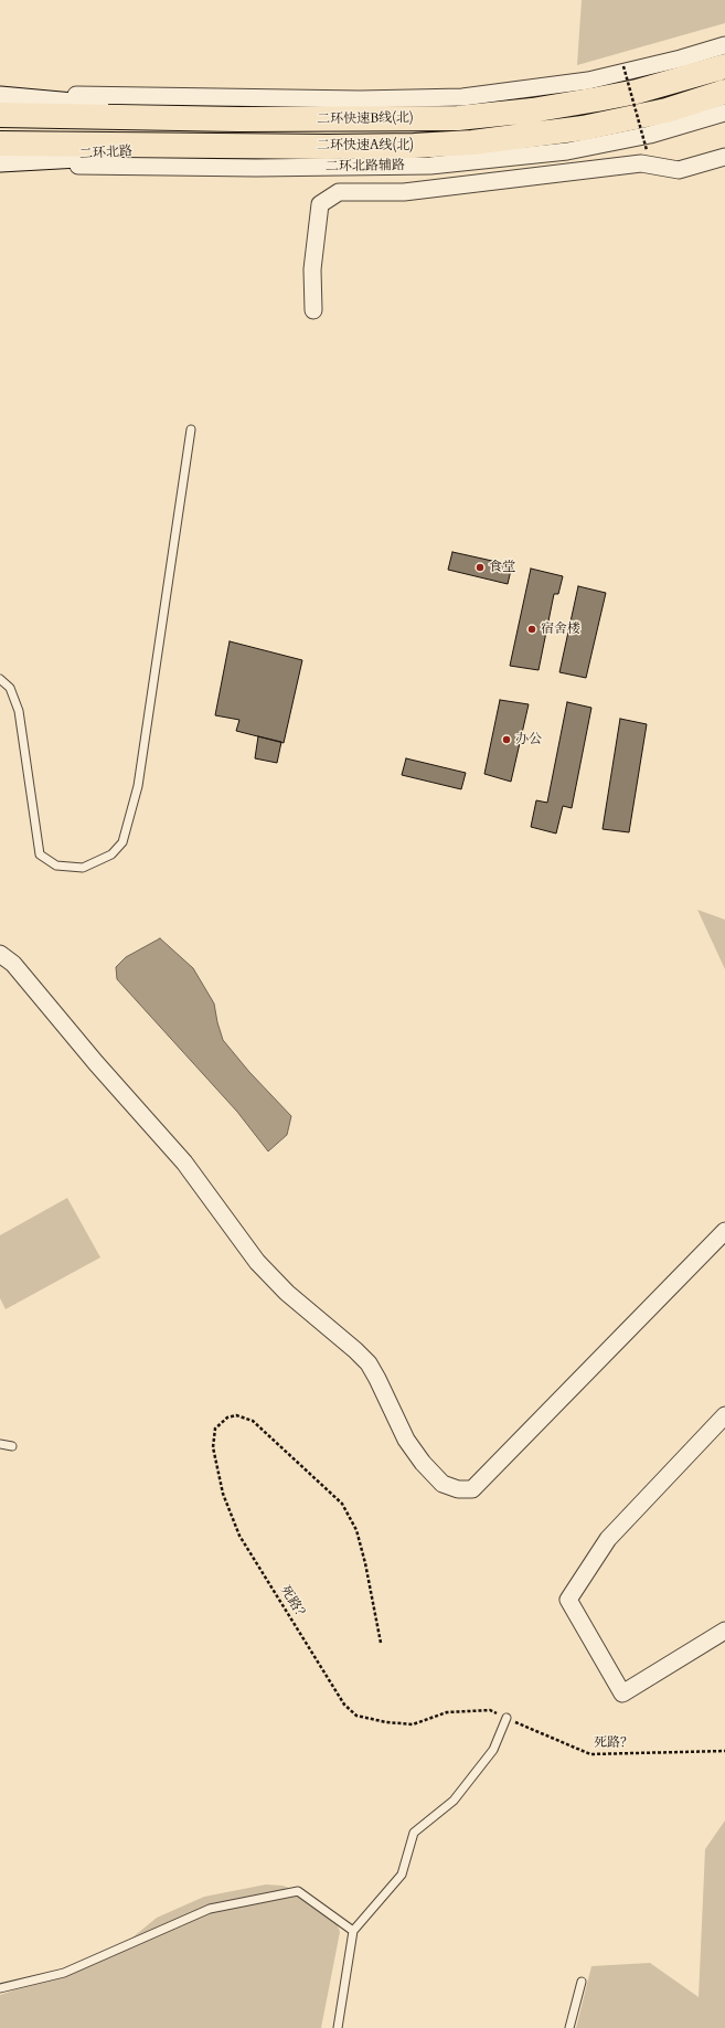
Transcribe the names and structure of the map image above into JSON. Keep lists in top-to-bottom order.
{
  "streets": {
    "highway": ["二环快速B线(北)", "二环快速A线(北)"],
    "main road": ["二环北路"],
    "street": ["二环北路辅路"],
    "path": ["死路？"]
  },
  "crossings": [
    ["二环快速A线(北)", "二环北路"]
  ],
  "places": ["食堂", "宿舍楼", "办公"]
}
